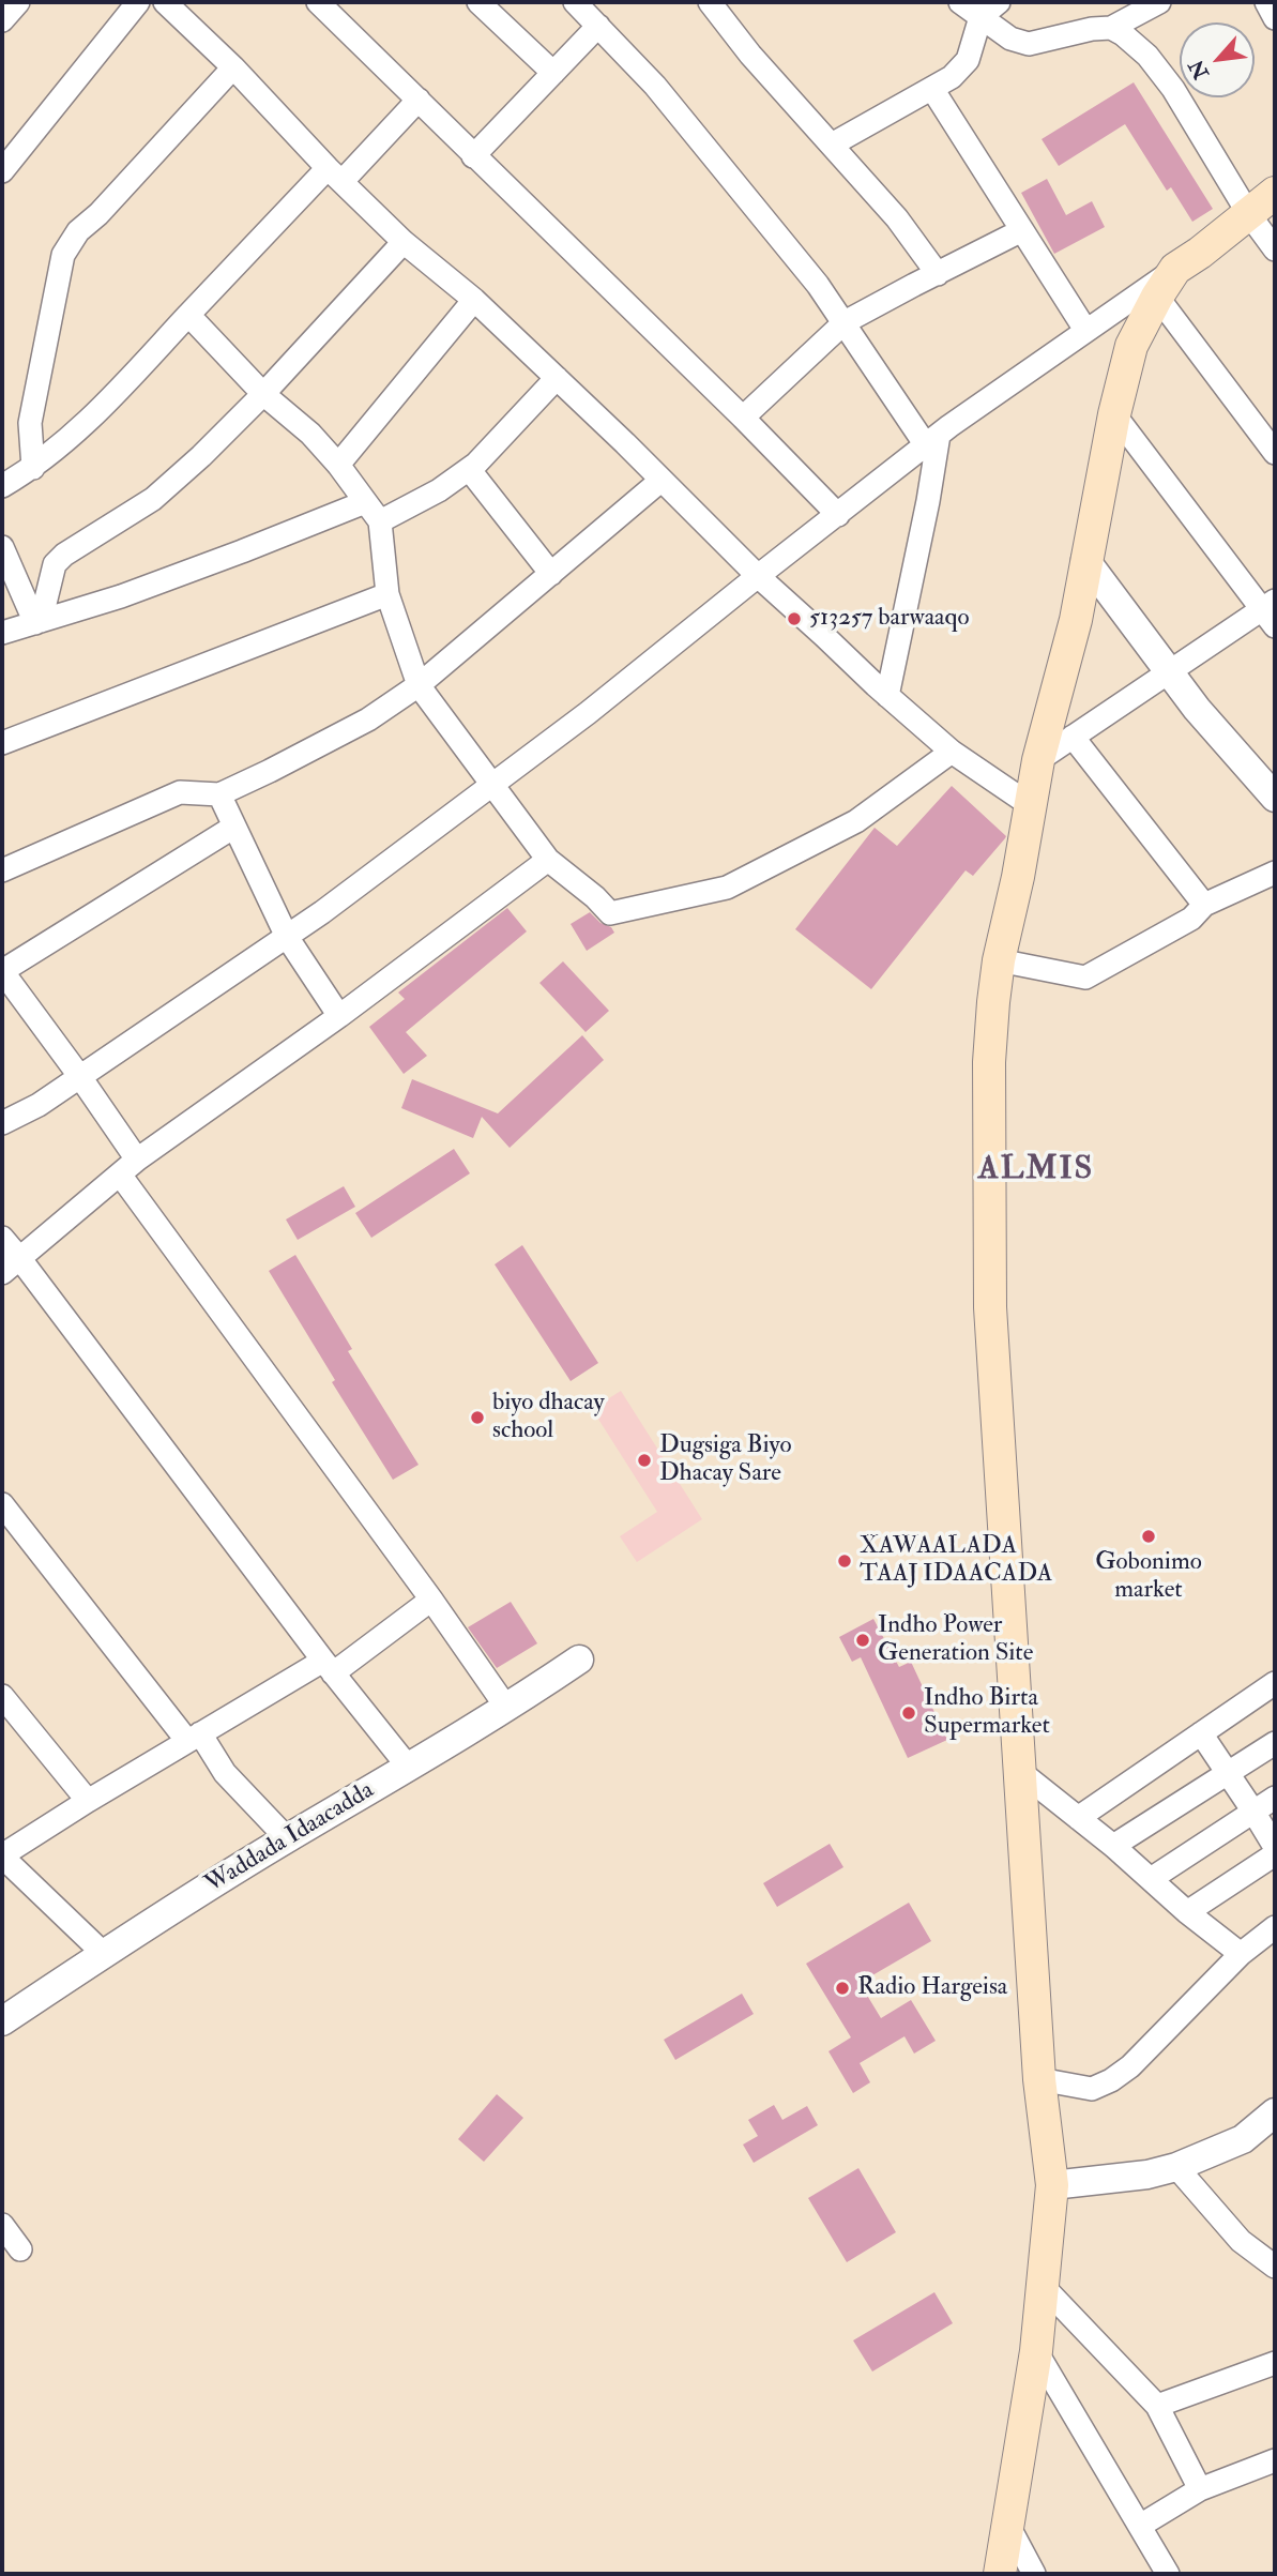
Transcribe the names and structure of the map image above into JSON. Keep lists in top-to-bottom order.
{
  "streets": {
    "street": ["Waddada Idaacadda"]
  },
  "districts": ["ALMIS"],
  "places": [
    "513257 barwaaqo",
    "biyo dhacay school",
    "Dugsiga Biyo Dhacay Sare",
    "Gobonimo market",
    "XAWAALADA TAAJ IDAACADA",
    "Indho Power Generation Site",
    "Indho Birta Supermarket",
    "Radio Hargeisa"
  ],
  "north": "bottom left"
}
